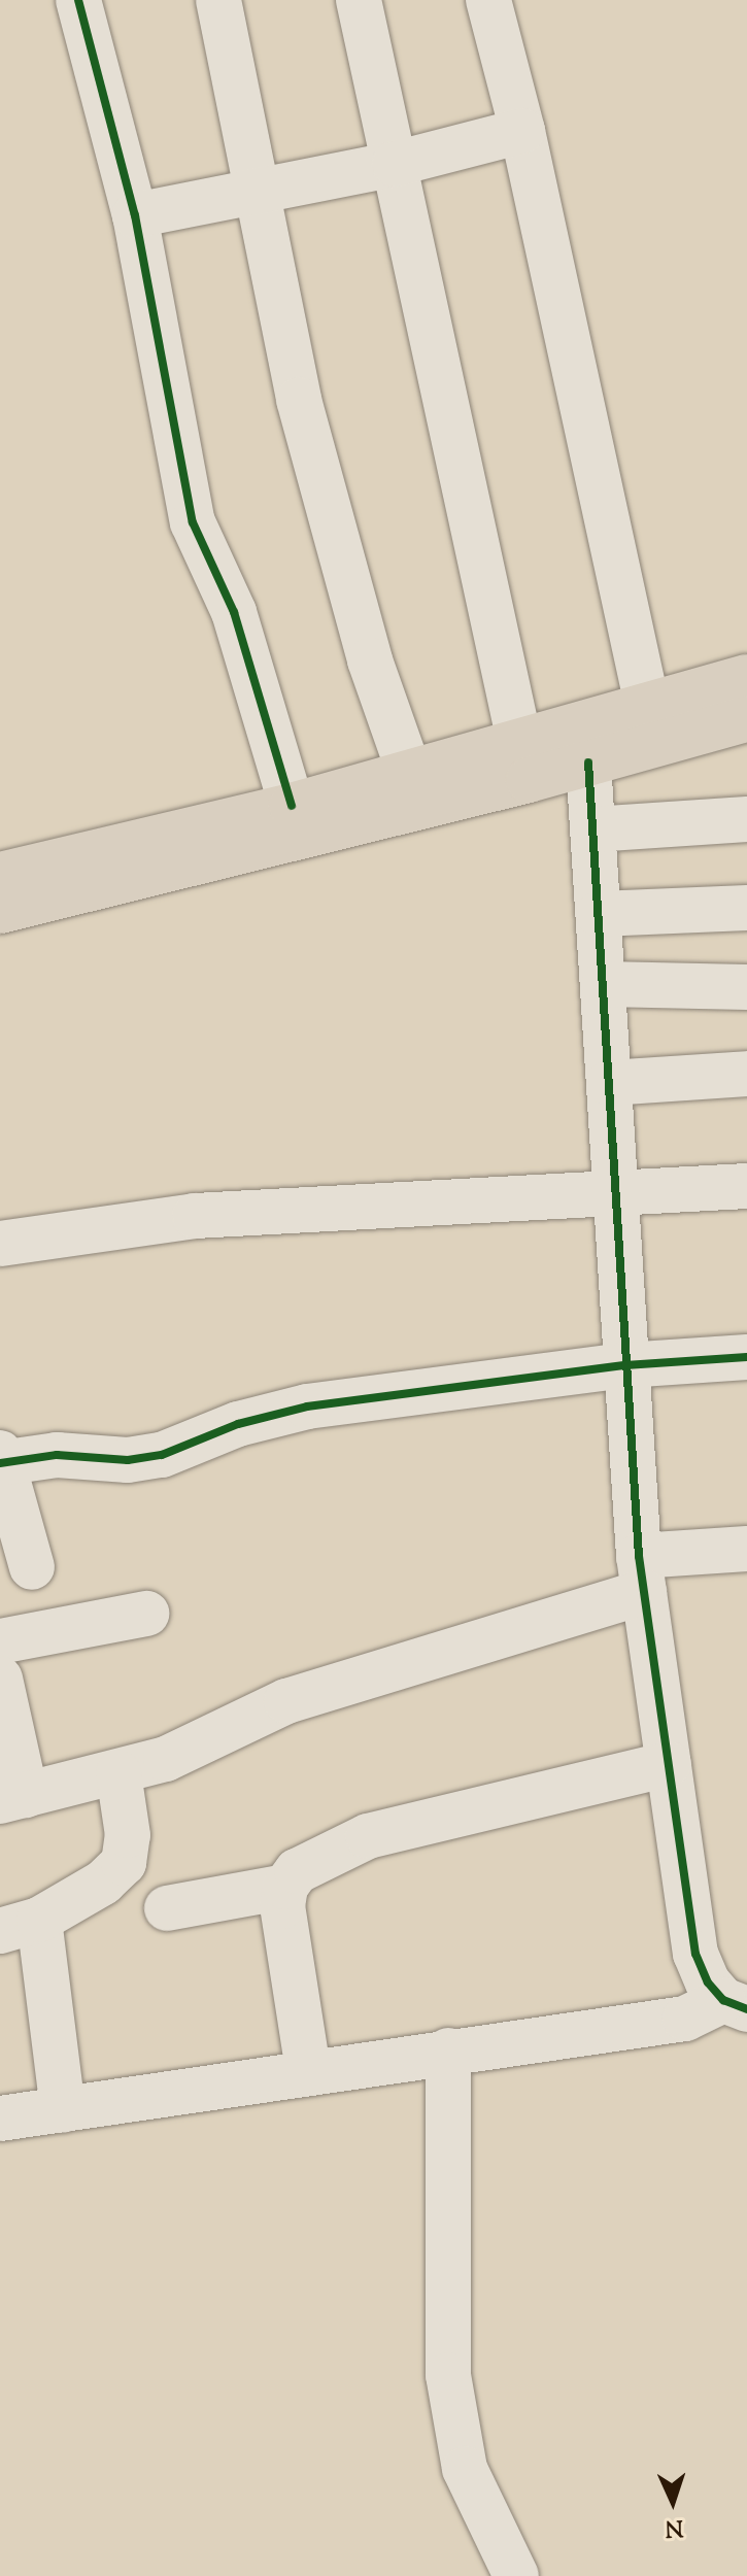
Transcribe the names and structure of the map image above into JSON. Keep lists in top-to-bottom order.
{
  "north": "bottom"
}
